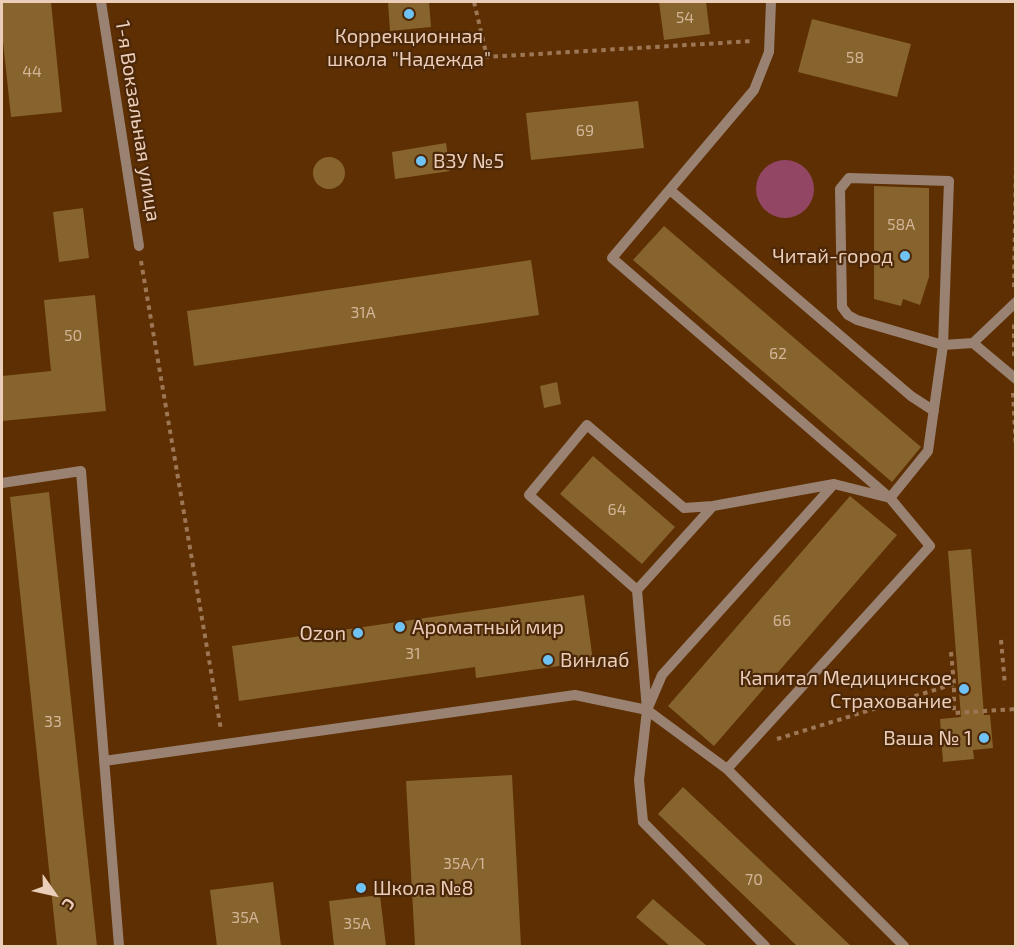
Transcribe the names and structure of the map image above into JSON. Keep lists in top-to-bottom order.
{
  "streets": {
    "street": ["1-я Вокзальная улица"]
  },
  "places": [
    "Коррекционная школа \"Надежда\"",
    "ВЗУ №5",
    "Читай-город",
    "Ароматный мир",
    "Ozon",
    "Винлаб",
    "Капитал Медицинское Страхование",
    "Ваша № 1",
    "Школа №8"
  ],
  "house_numbers": [
    "54",
    "58",
    "44",
    "69",
    "58А",
    "31А",
    "50",
    "62",
    "64",
    "66",
    "31",
    "33",
    "35А/1",
    "70",
    "35А",
    "35А"
  ],
  "north": "bottom right"
}
